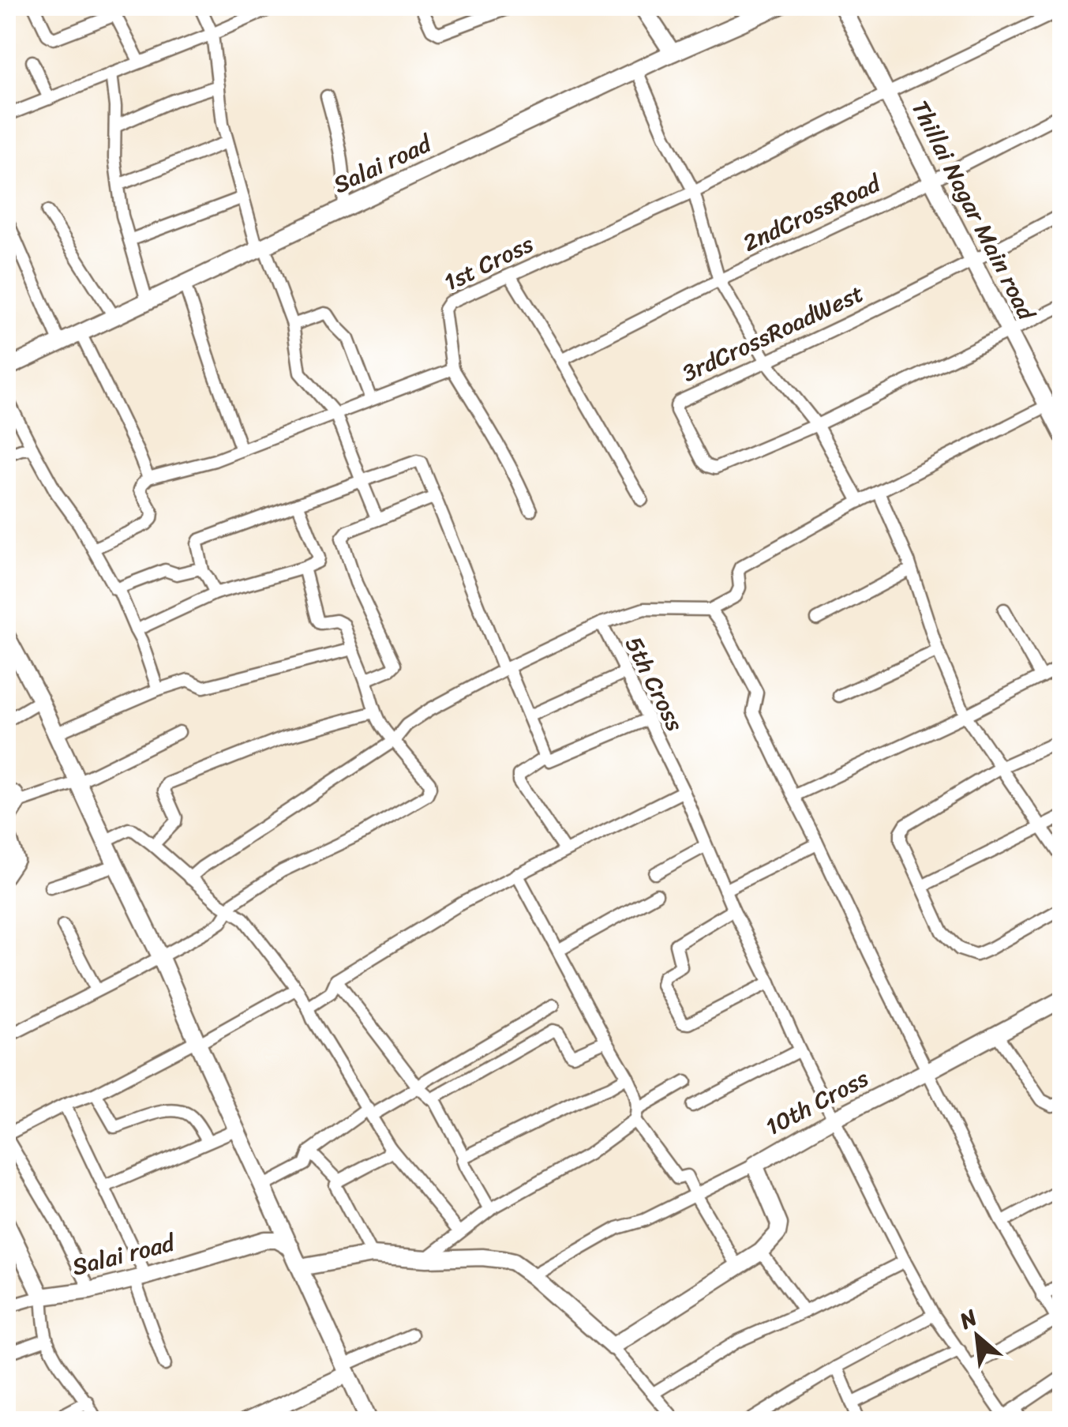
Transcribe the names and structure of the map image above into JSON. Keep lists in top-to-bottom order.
{
  "streets": {
    "street": [
      "Salai road",
      "Thillai Nagar Main road",
      "2ndCrossRoad",
      "1st Cross",
      "3rdCrossRoadWest",
      "5th Cross",
      "10th Cross"
    ]
  },
  "crossings": [
    ["Thillai Nagar Main road", "2ndCrossRoad"],
    ["Thillai Nagar Main road", "1st Cross"],
    ["Thillai Nagar Main road", "3rdCrossRoadWest"],
    ["5th Cross", "10th Cross"]
  ],
  "north": "top left"
}
